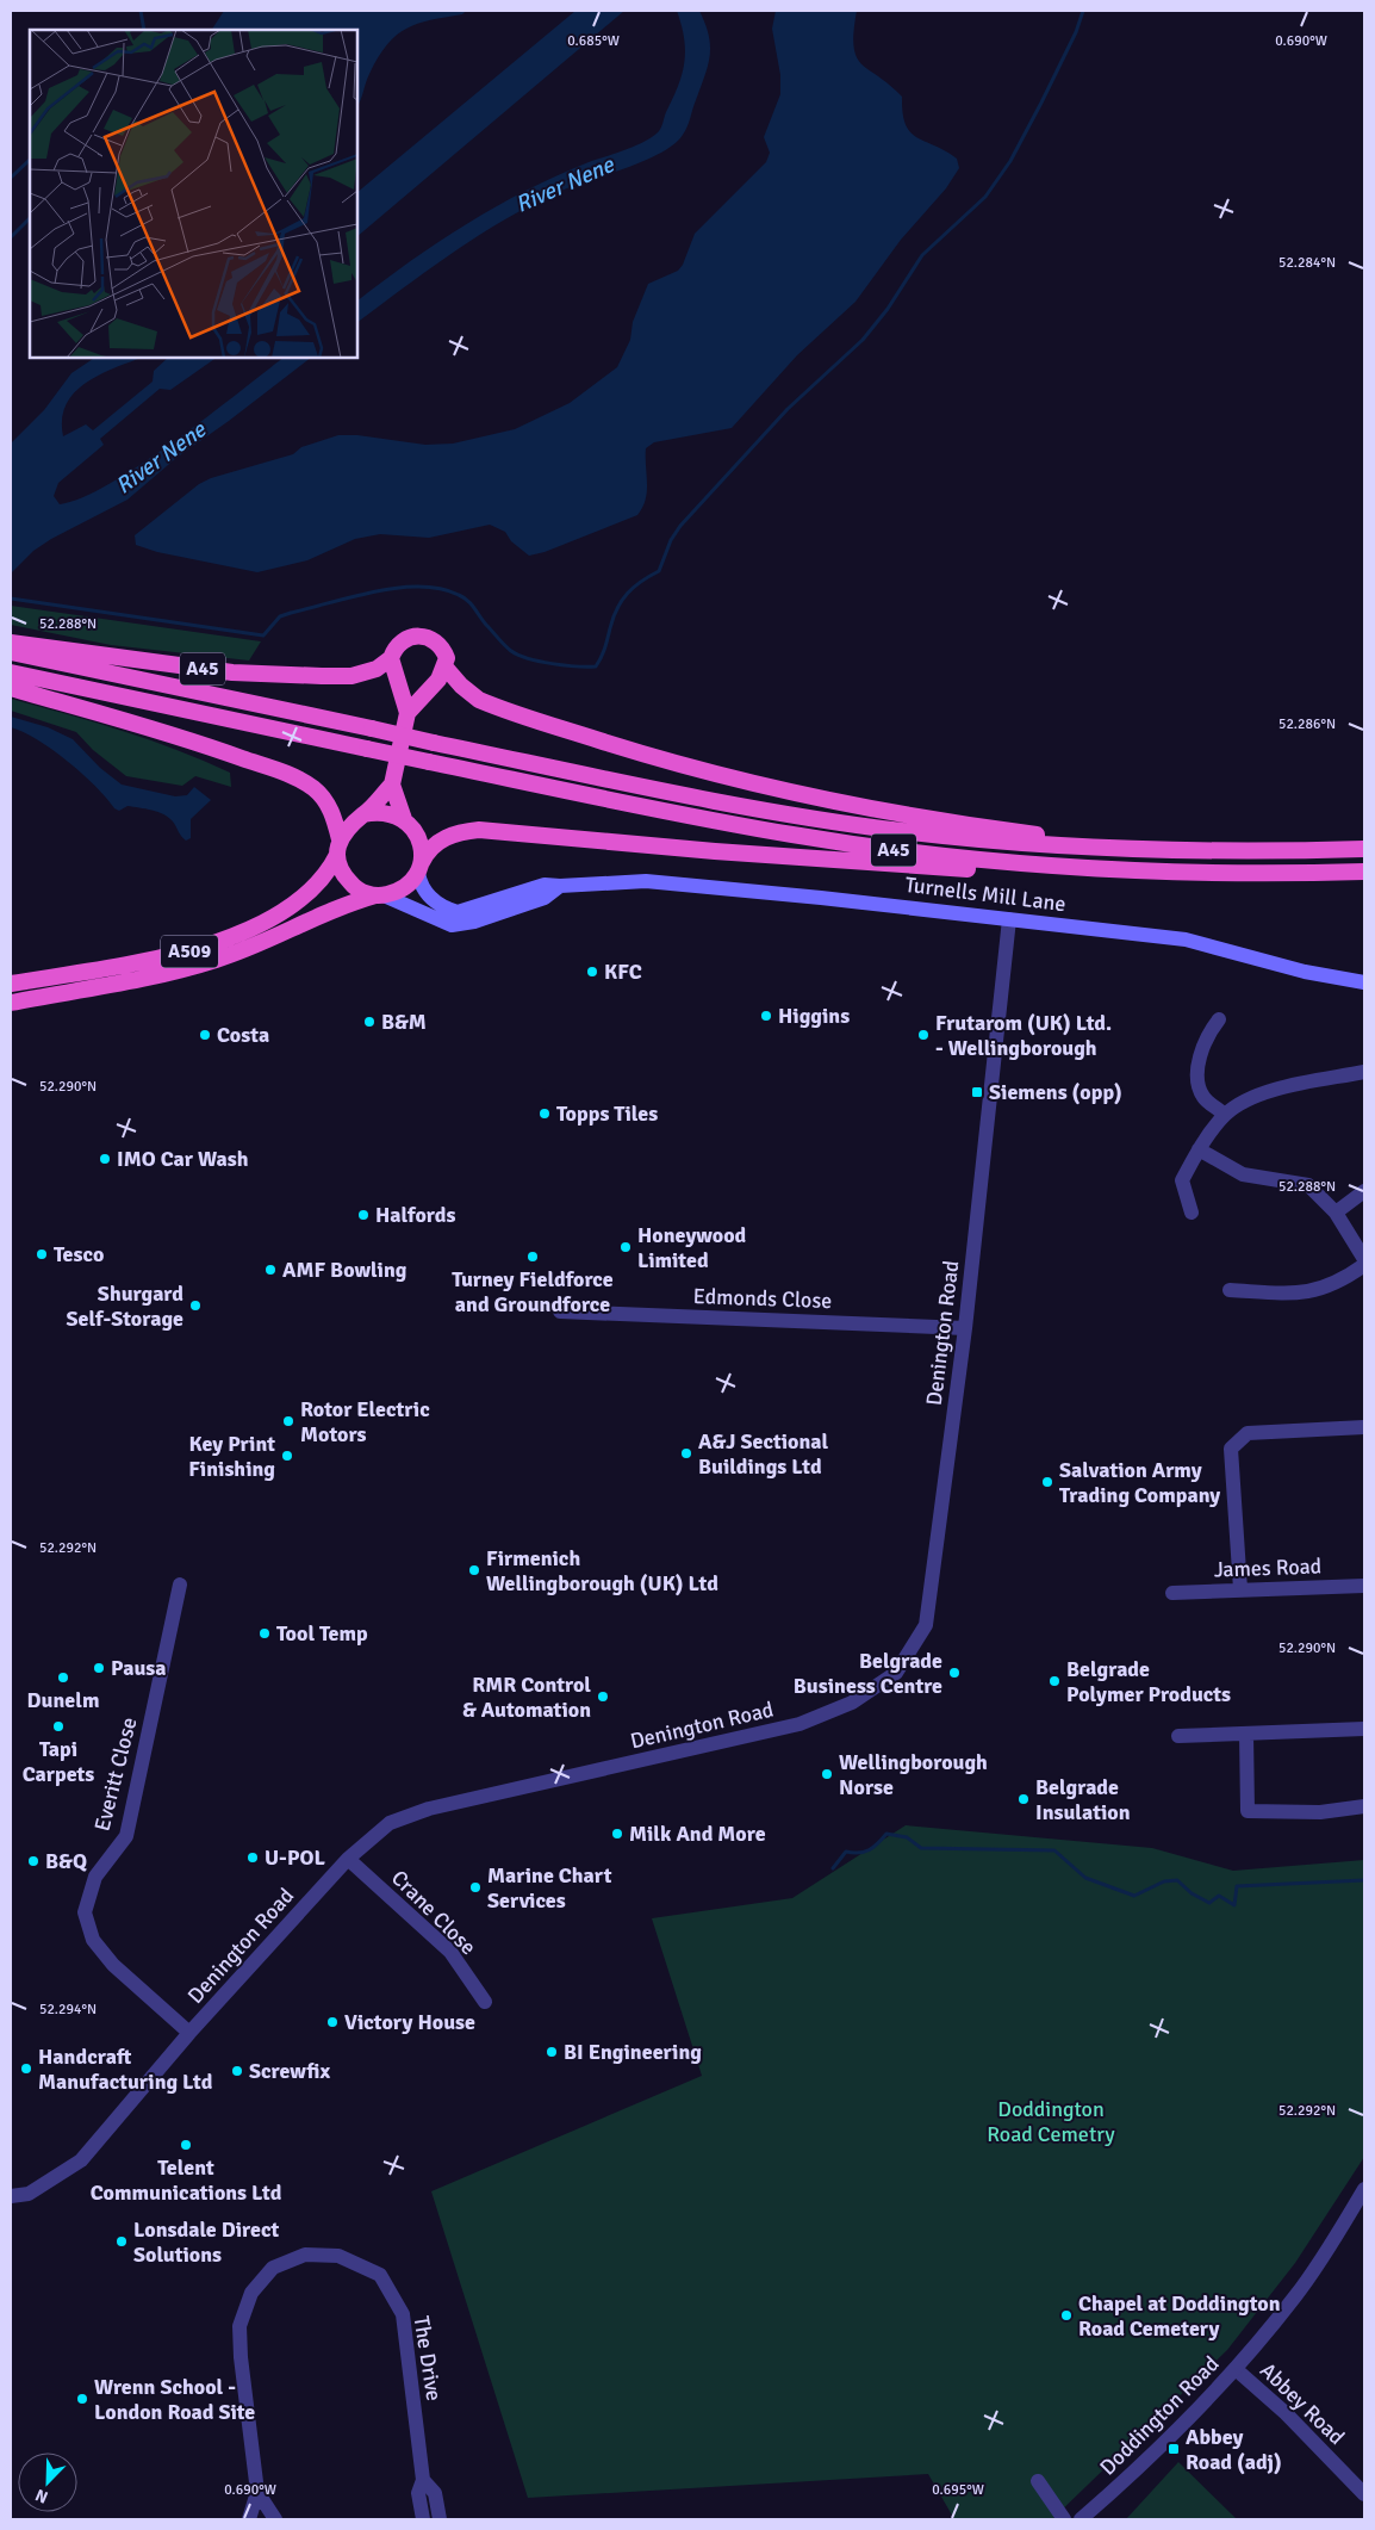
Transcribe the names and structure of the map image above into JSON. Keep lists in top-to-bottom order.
{
  "streets": {
    "highway": ["A45", "A509"],
    "main road": ["Turnells Mill Lane"],
    "street": [
      "Edmonds Close",
      "Denington Road",
      "James Road",
      "Everitt Close",
      "Crane Close",
      "The Drive",
      "Abbey Road",
      "Doddington Road"
    ]
  },
  "crossings": [
    ["A45", "Turnells Mill Lane"],
    ["A45", "A509"],
    ["Turnells Mill Lane", "A509"],
    ["Turnells Mill Lane", "Denington Road"],
    ["Edmonds Close", "Denington Road"],
    ["Denington Road", "Everitt Close"],
    ["Denington Road", "Crane Close"],
    ["Abbey Road", "Doddington Road"]
  ],
  "water": ["River Nene"],
  "parks": ["Doddington Road Cemetry"],
  "places": {
    "other": [
      "KFC",
      "Higgins",
      "B&M",
      "Costa",
      "Frutarom (UK) Ltd. - Wellingborough",
      "Topps Tiles",
      "IMO Car Wash",
      "Halfords",
      "Honeywood Limited",
      "Tesco",
      "Turney Fieldforce and Groundforce",
      "AMF Bowling",
      "Shurgard Self-Storage",
      "Rotor Electric Motors",
      "A&J Sectional Buildings Ltd",
      "Key Print Finishing",
      "Salvation Army Trading Company",
      "Firmenich Wellingborough (UK) Ltd",
      "Tool Temp",
      "Pausa",
      "Belgrade Business Centre",
      "Dunelm",
      "Belgrade Polymer Products",
      "RMR Control & Automation",
      "Tapi Carpets",
      "Wellingborough Norse",
      "Belgrade Insulation",
      "Milk And More",
      "U-POL",
      "B&Q",
      "Marine Chart Services",
      "Victory House",
      "BI Engineering",
      "Handcraft Manufacturing Ltd",
      "Screwfix",
      "Telent Communications Ltd",
      "Lonsdale Direct Solutions",
      "Chapel at Doddington Road Cemetery",
      "Wrenn School - London Road Site"
    ],
    "transit": ["Siemens (opp)", "Abbey Road (adj)"]
  },
  "north": "bottom left",
  "coordinates": [
    "0.685°W",
    "0.690°W",
    "52.284°N",
    "52.288°N",
    "52.286°N",
    "52.290°N",
    "52.292°N",
    "52.294°N",
    "0.695°W"
  ]
}
